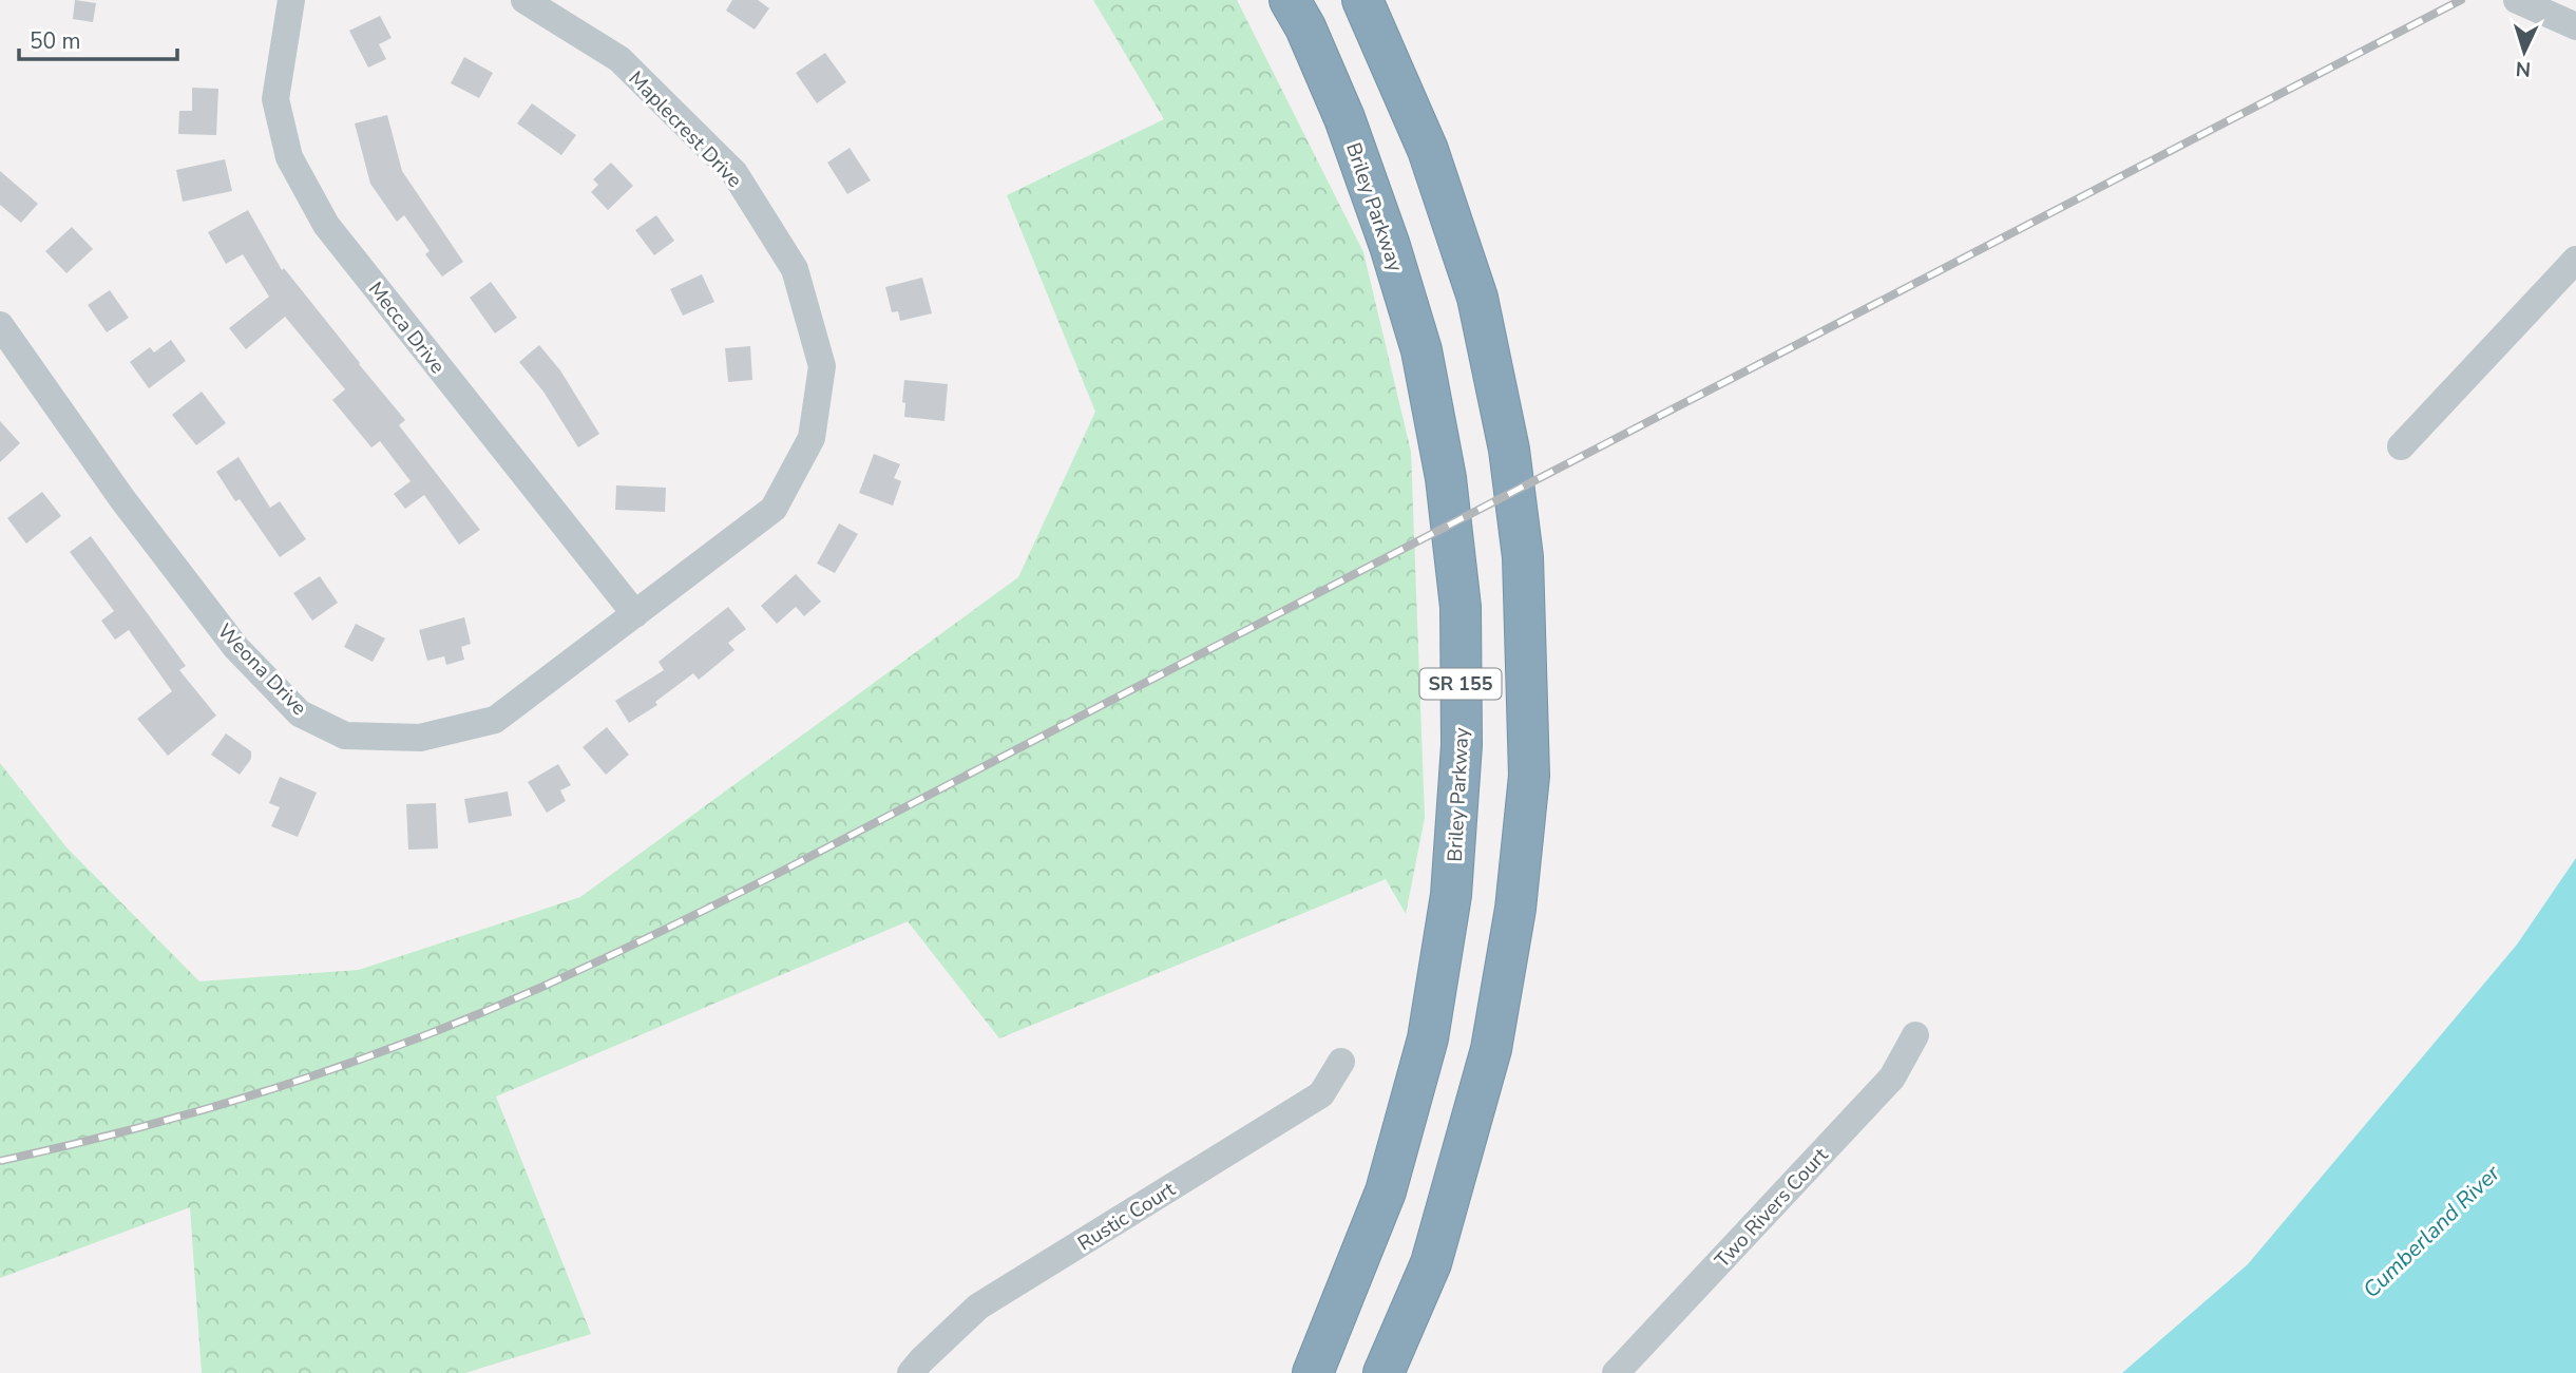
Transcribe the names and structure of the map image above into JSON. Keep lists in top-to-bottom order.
{
  "streets": {
    "highway": ["Briley Parkway", "SR 155"],
    "street": [
      "Maplecrest Drive",
      "Mecca Drive",
      "Weona Drive",
      "Two Rivers Court",
      "Rustic Court"
    ]
  },
  "crossings": [
    ["Maplecrest Drive", "Mecca Drive"],
    ["Maplecrest Drive", "Weona Drive"],
    ["Mecca Drive", "Weona Drive"]
  ],
  "water": ["Cumberland River"],
  "scale_bar": "50 m",
  "north": "bottom"
}
